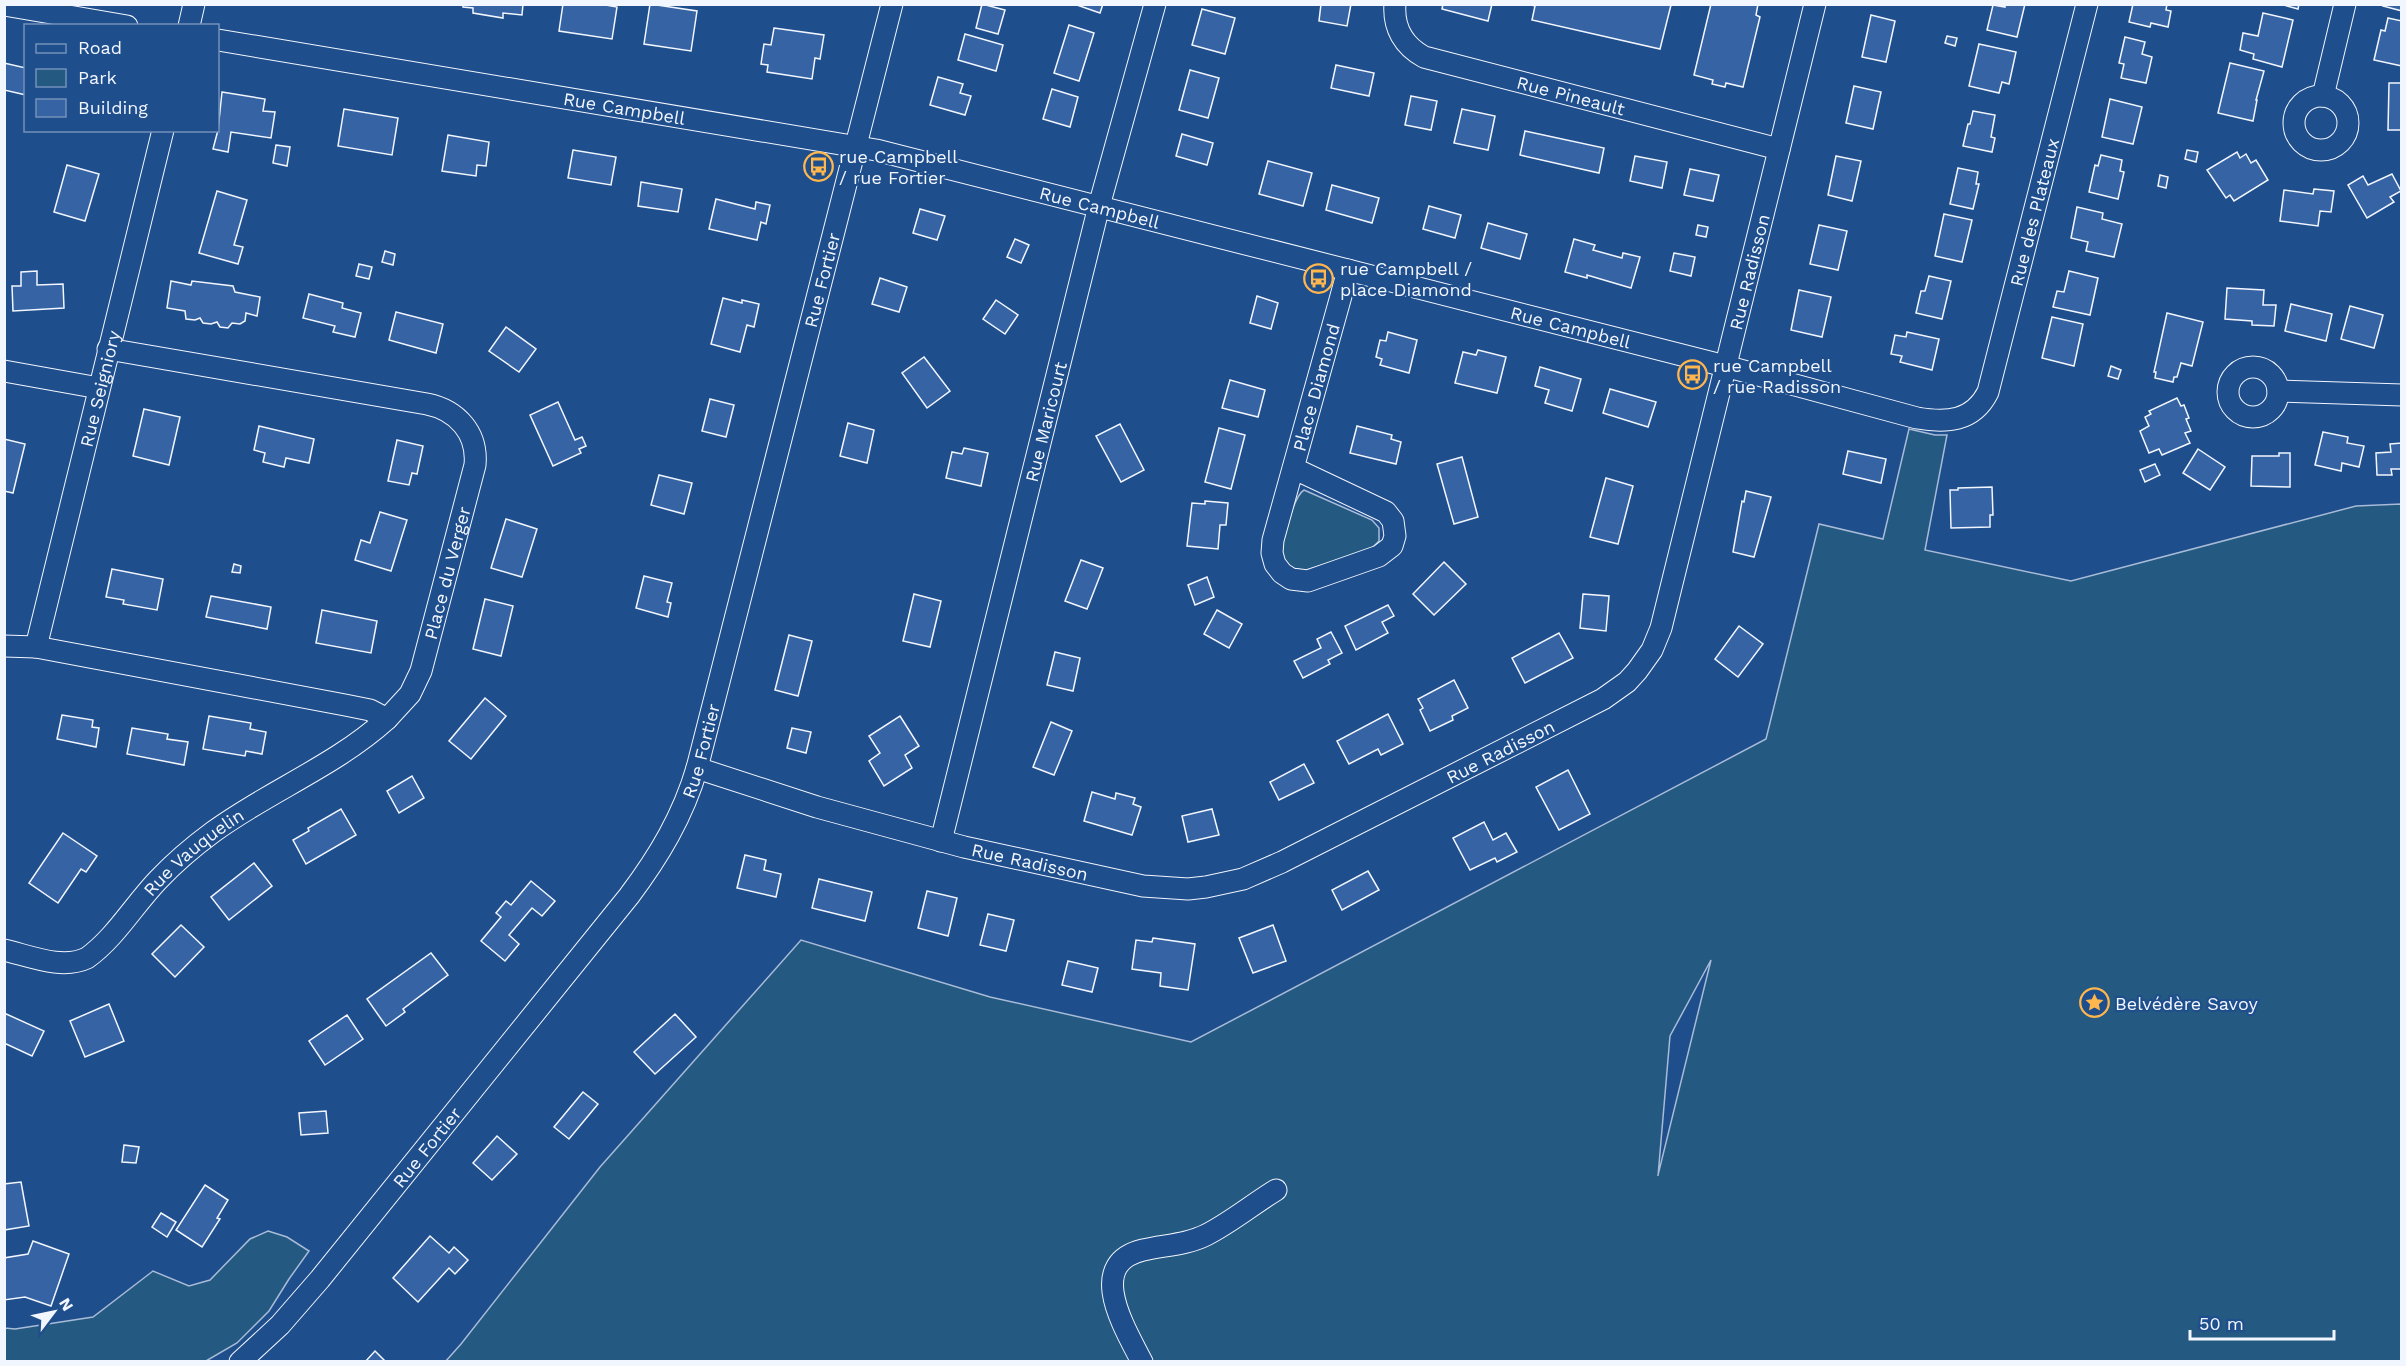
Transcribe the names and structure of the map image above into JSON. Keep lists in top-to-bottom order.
{
  "streets": {
    "street": [
      "Rue Pineault",
      "Rue Campbell",
      "Rue des Plateaux",
      "Rue Radisson",
      "Rue Fortier",
      "Place Diamond",
      "Rue Seigniory",
      "Rue Maricourt",
      "Place du Verger",
      "Rue Vauquelin"
    ]
  },
  "crossings": [
    ["Rue Pineault", "Rue Radisson"],
    ["Rue Campbell", "Rue des Plateaux"],
    ["Rue Campbell", "Rue Radisson"],
    ["Rue Campbell", "Rue Fortier"],
    ["Rue Campbell", "Place Diamond"],
    ["Rue Campbell", "Rue Maricourt"],
    ["Rue Radisson", "Rue Fortier"],
    ["Rue Radisson", "Rue Maricourt"],
    ["Rue Seigniory", "Place du Verger"],
    ["Place du Verger", "Rue Vauquelin"]
  ],
  "places": {
    "bus stop": ["rue Campbell / rue Fortier", "rue Campbell / place Diamond", "rue Campbell / rue Radisson"],
    "place": ["Belvédère Savoy"]
  },
  "legend": ["Road", "Park", "Building"],
  "scale_bar": "50 m",
  "north": "top right"
}
